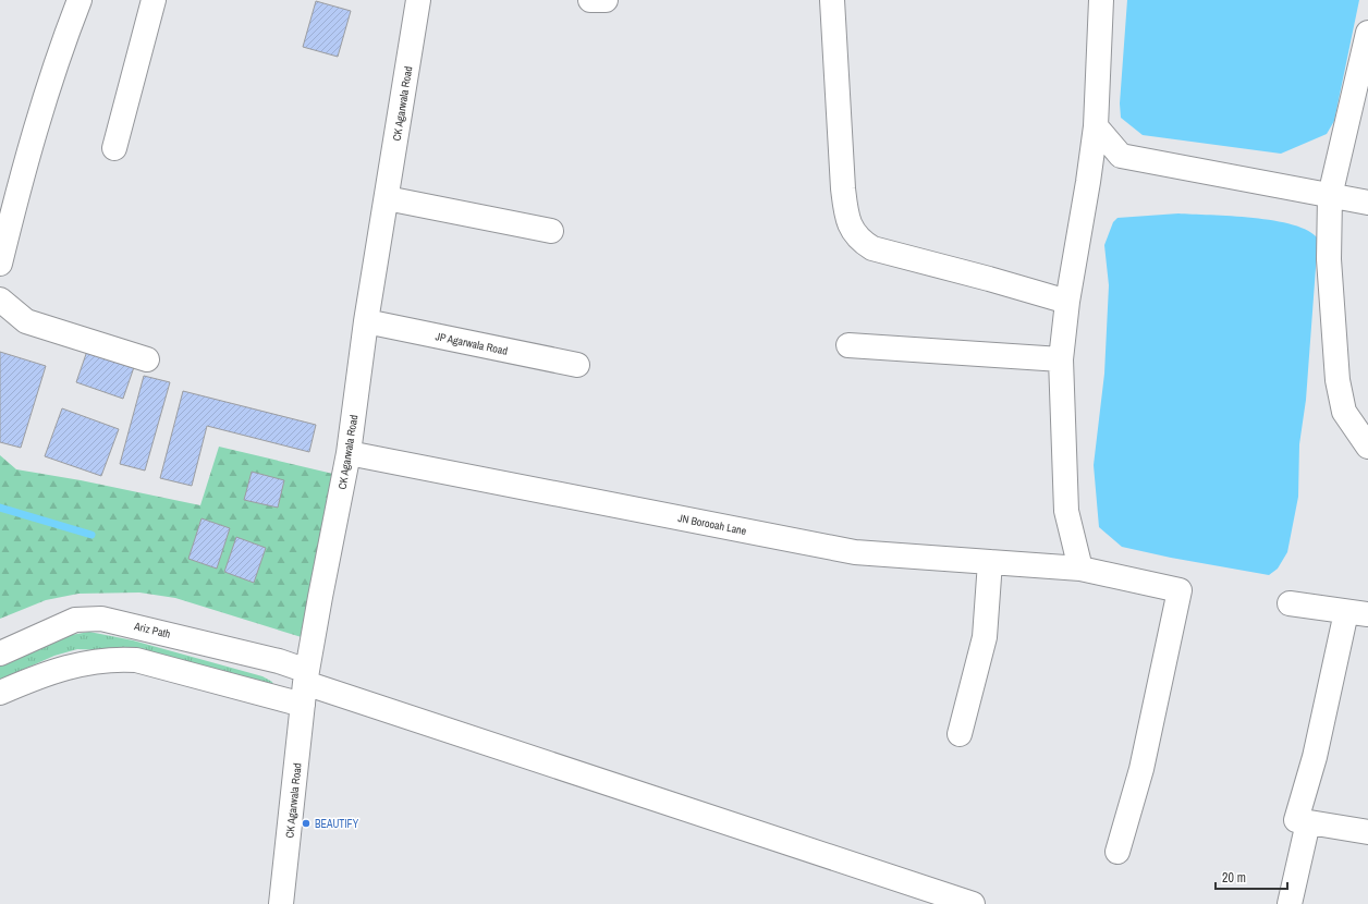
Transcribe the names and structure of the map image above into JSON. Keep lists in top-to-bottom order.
{
  "streets": {
    "street": [
      "CK Agarwala Road",
      "JP Agarwala Road",
      "JN Borooah Lane",
      "Ariz Path"
    ]
  },
  "crossings": [
    ["CK Agarwala Road", "JP Agarwala Road"],
    ["CK Agarwala Road", "JN Borooah Lane"],
    ["CK Agarwala Road", "Ariz Path"]
  ],
  "places": ["BEAUTIFY"],
  "scale_bar": "20 m"
}
